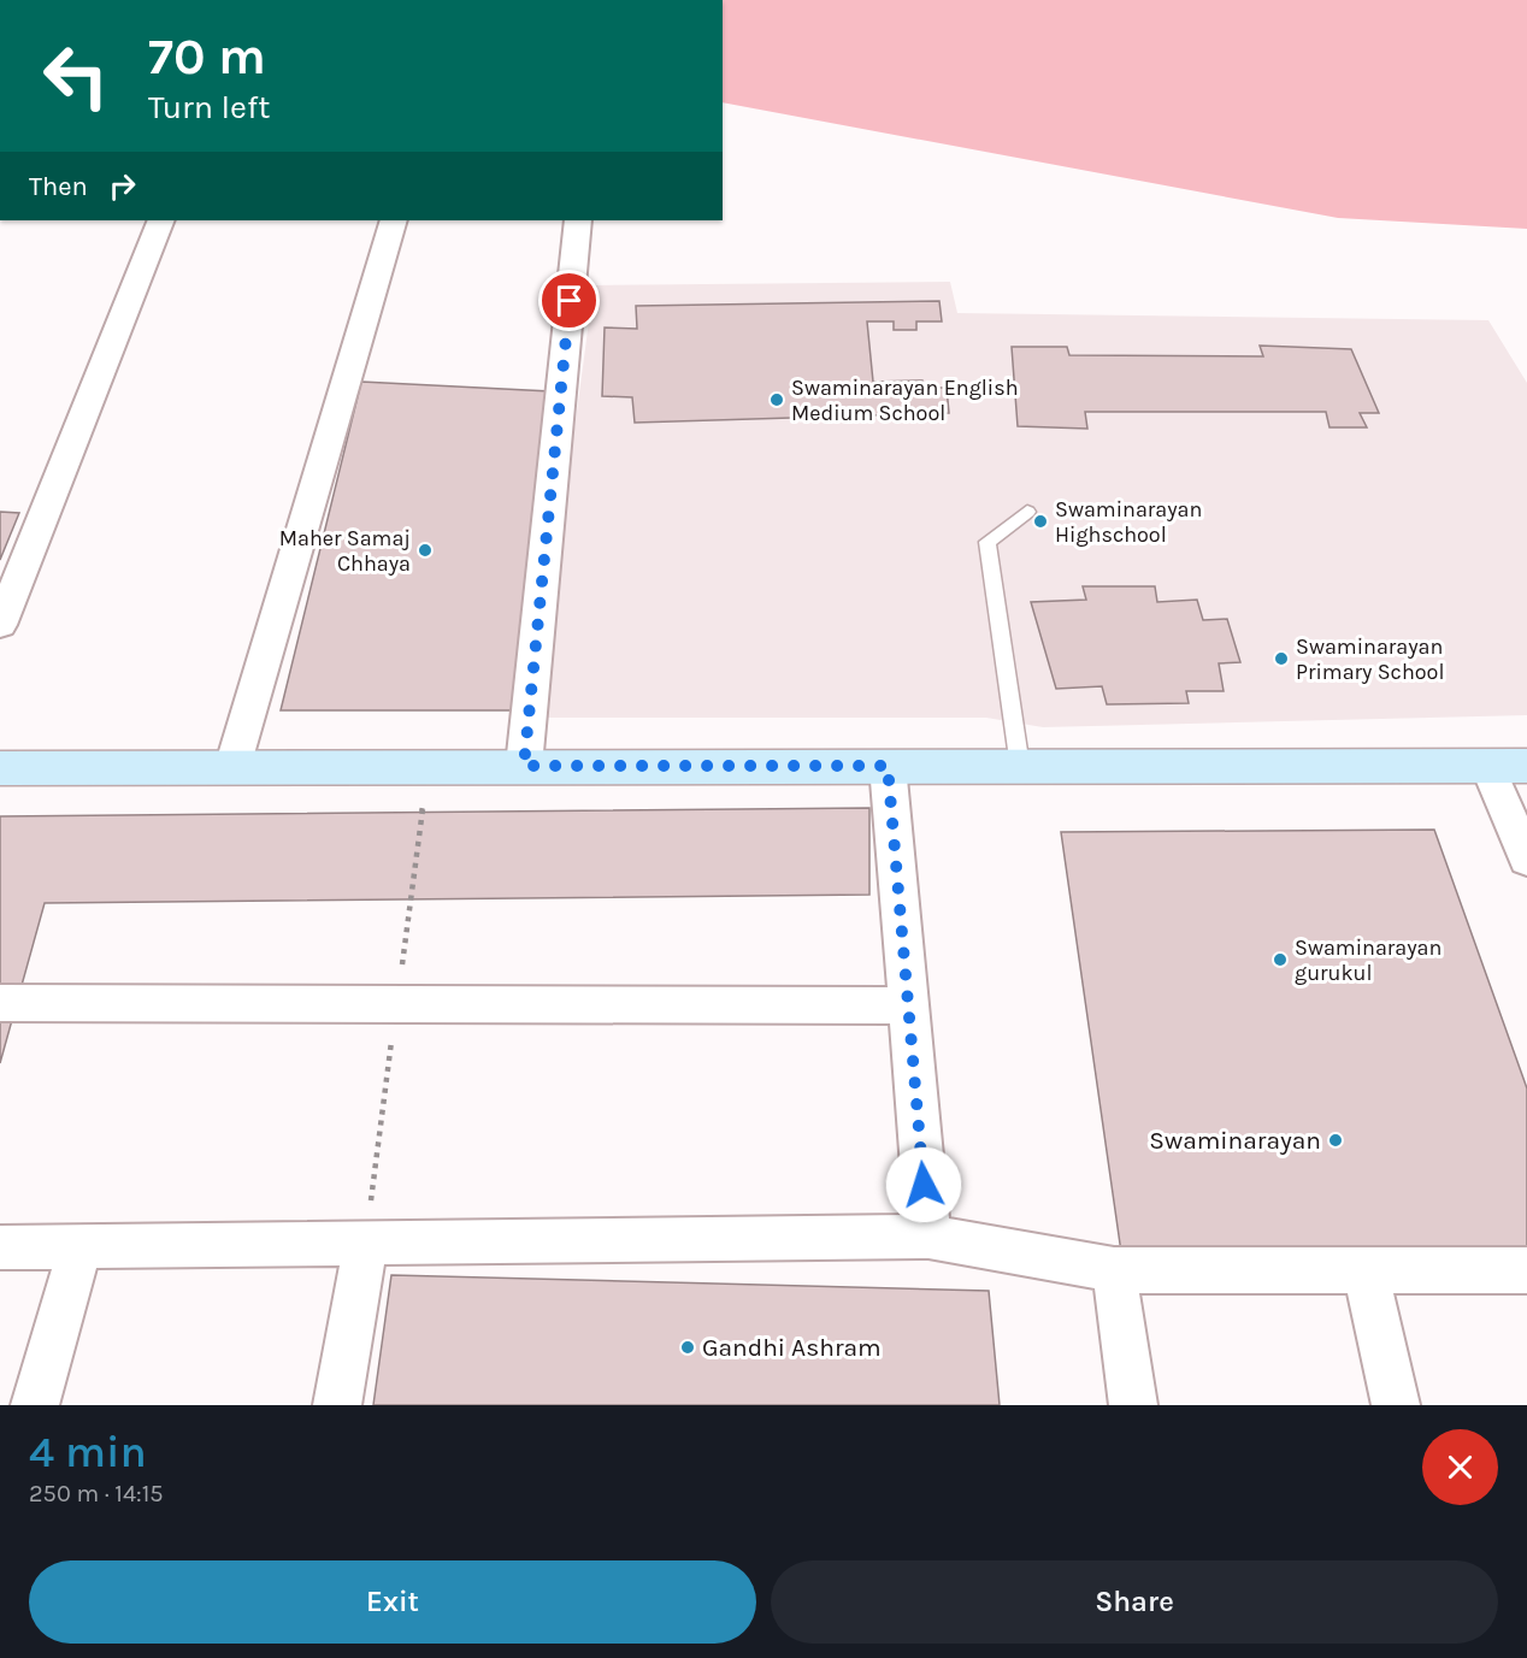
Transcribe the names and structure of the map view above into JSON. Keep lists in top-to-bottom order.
{
  "places": [
    "Swaminarayan English Medium School",
    "Swaminarayan Highschool",
    "Maher Samaj Chhaya",
    "Swaminarayan Primary School",
    "Swaminarayan gurukul",
    "Swaminarayan",
    "Gandhi Ashram"
  ],
  "page": {
    "turn": ["70 m", "Turn left"],
    "then": "Then",
    "heading": ["4 min", "250 m · 14:15"],
    "buttons": ["Exit", "Share"]
  }
}
